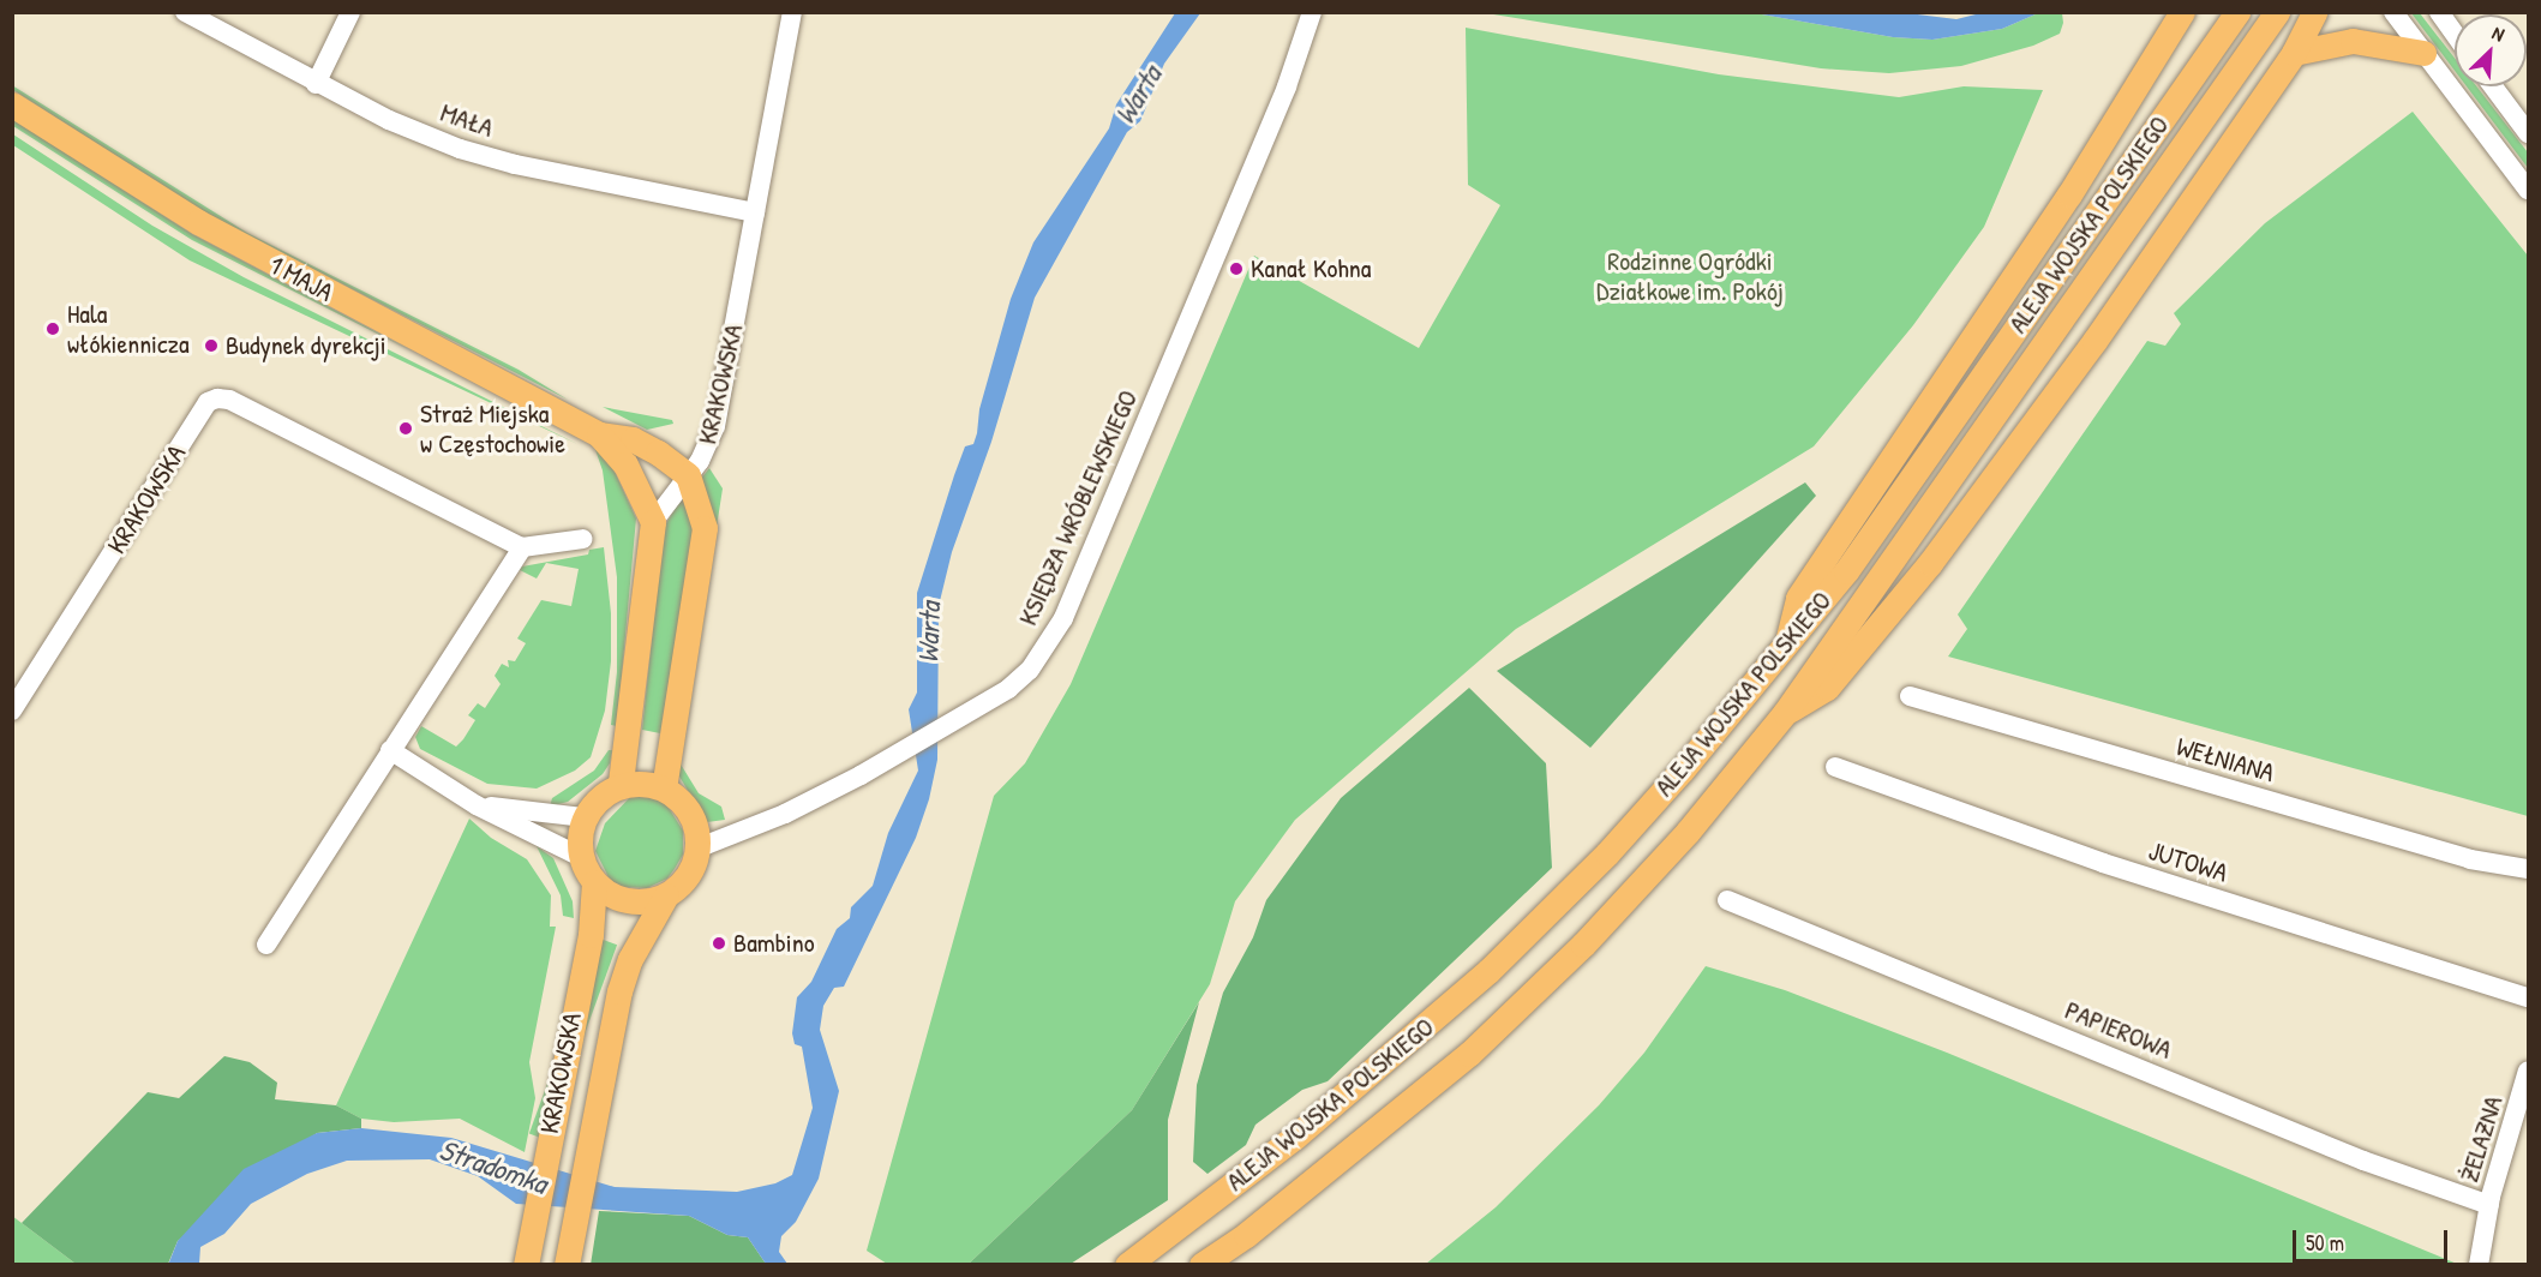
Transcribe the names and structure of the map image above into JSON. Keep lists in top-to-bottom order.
{
  "streets": {
    "main road": ["ALEJA WOJSKA POLSKIEGO", "1 MAJA", "KRAKOWSKA"],
    "street": [
      "MAŁA",
      "KSIĘDZA WRÓBLEWSKIEGO",
      "WEŁNIANA",
      "JUTOWA",
      "PAPIEROWA",
      "ŻELAZNA"
    ]
  },
  "crossings": [
    ["MAŁA", "KRAKOWSKA"],
    ["1 MAJA", "KRAKOWSKA"],
    ["KRAKOWSKA", "KSIĘDZA WRÓBLEWSKIEGO"],
    ["PAPIEROWA", "ŻELAZNA"]
  ],
  "water": ["Warta", "Stradomka"],
  "parks": ["Rodzinne Ogródki Działkowe im. Pokój"],
  "places": [
    "Kanał Kohna",
    "Hala włókiennicza",
    "Budynek dyrekcji",
    "Straż Miejska w Częstochowie",
    "Bambino"
  ],
  "scale_bar": "50 m",
  "north": "top right"
}
